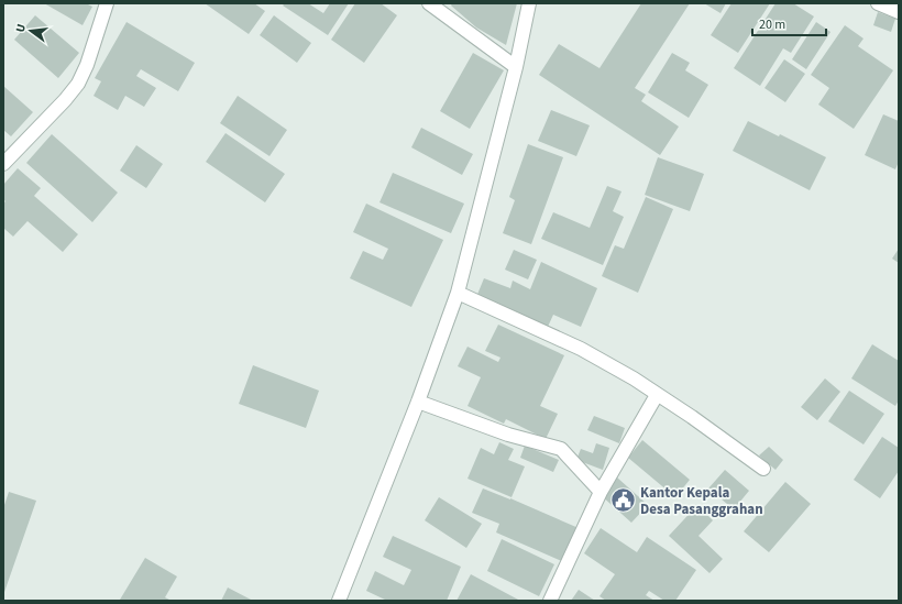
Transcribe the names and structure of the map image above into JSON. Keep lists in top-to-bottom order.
{
  "places": {
    "public building": ["Kantor Kepala Desa Pasanggrahan"]
  },
  "scale_bar": "20 m",
  "north": "left"
}
